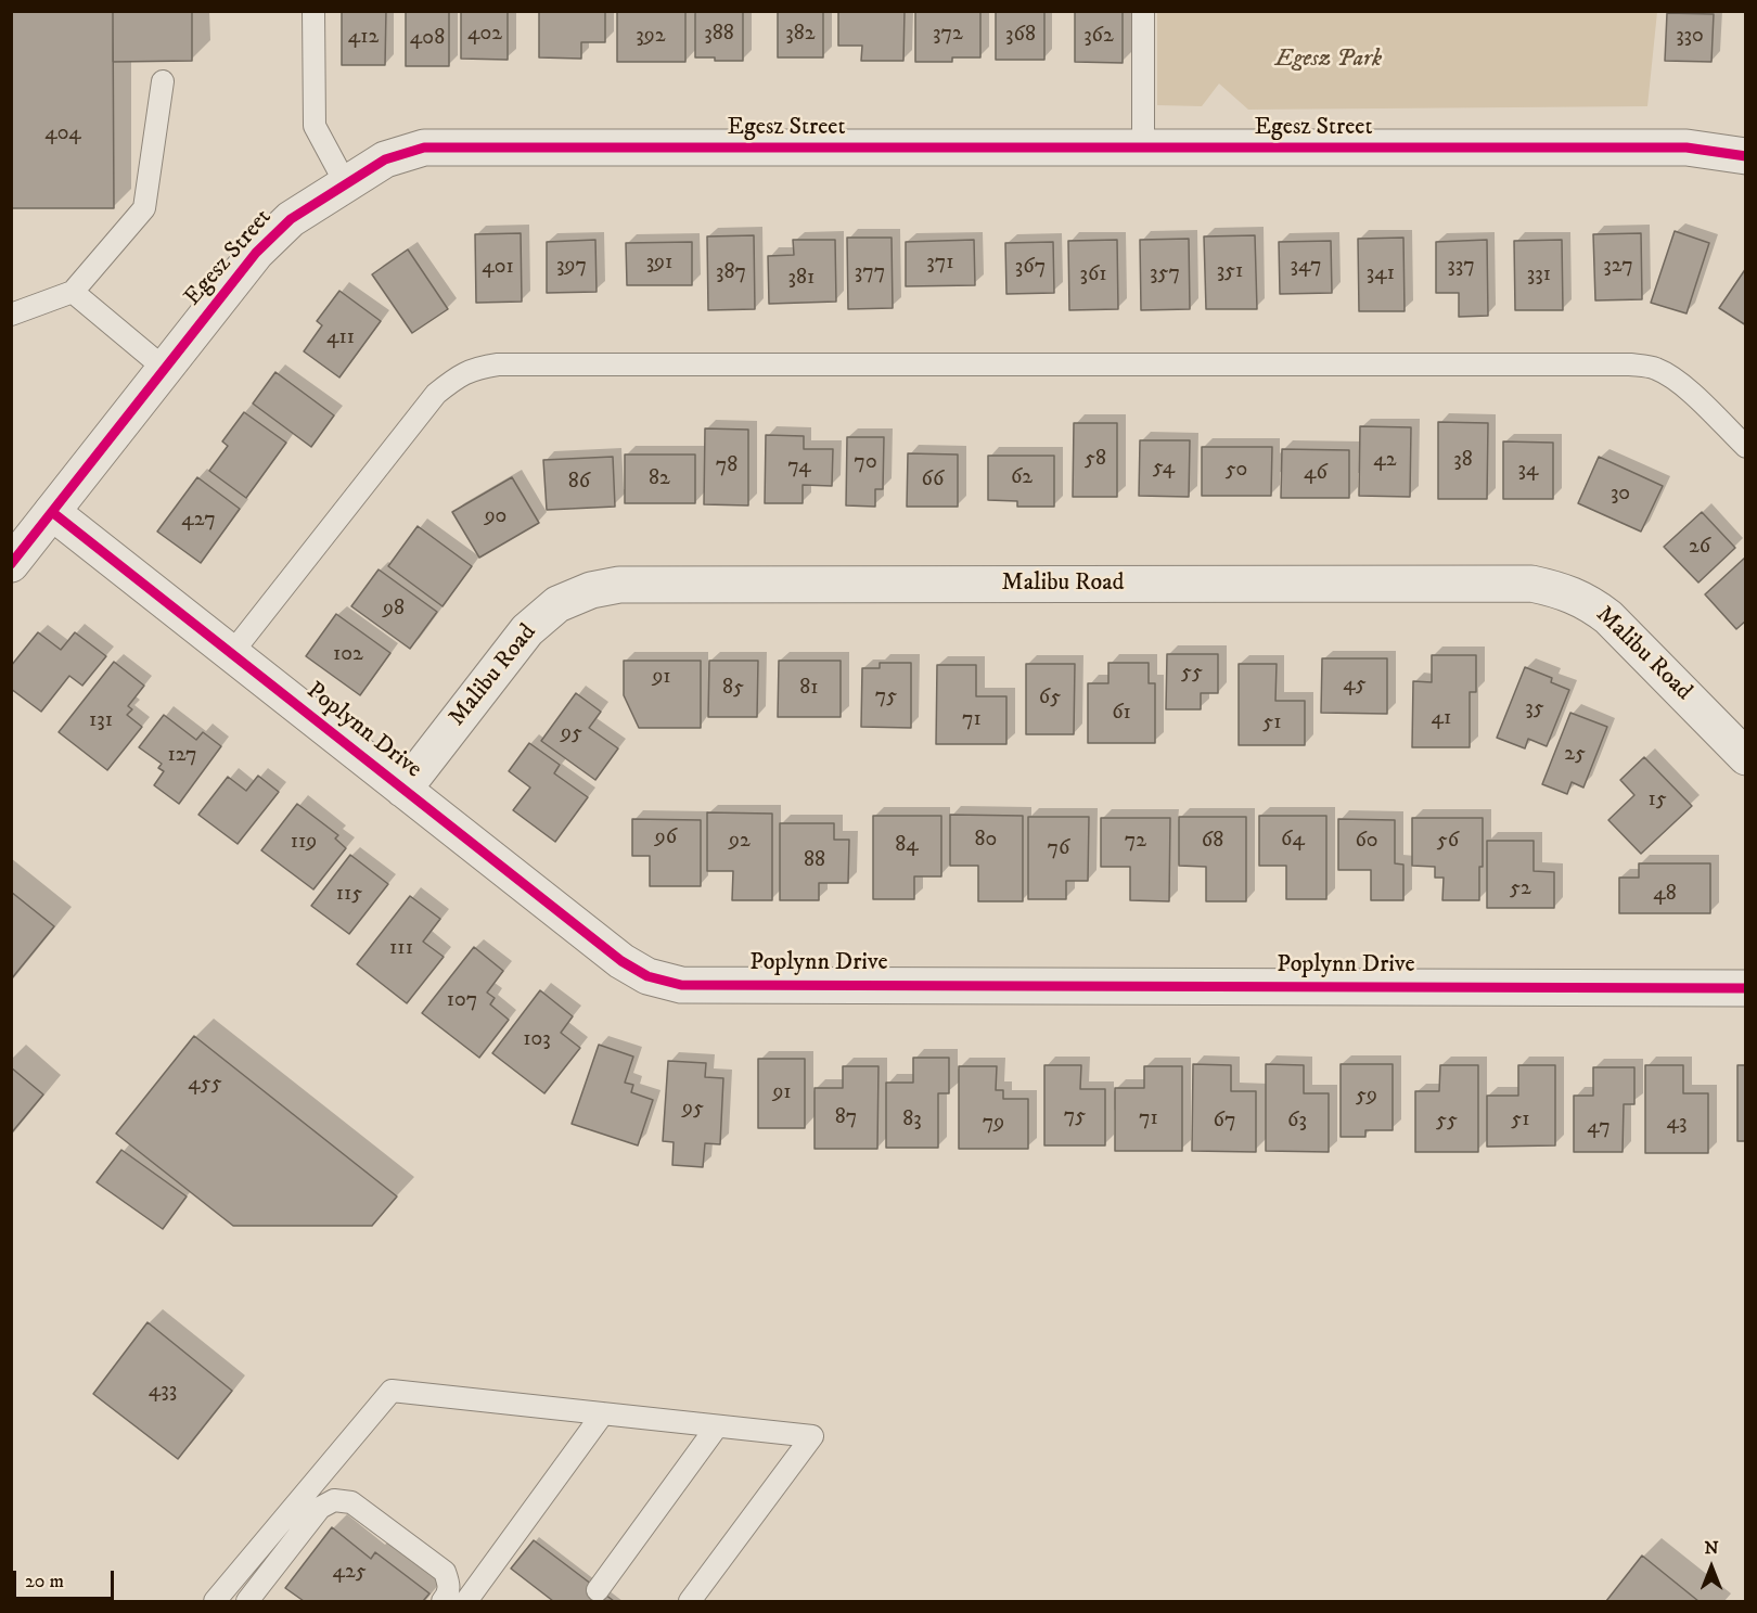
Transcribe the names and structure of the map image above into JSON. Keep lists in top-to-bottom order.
{
  "streets": {
    "street": ["Egesz Street", "Malibu Road", "Poplynn Drive"]
  },
  "crossings": [
    ["Egesz Street", "Poplynn Drive"],
    ["Malibu Road", "Poplynn Drive"]
  ],
  "parks": ["Egesz Park"],
  "house_numbers": [
    "402",
    "388",
    "382",
    "372",
    "368",
    "392",
    "362",
    "330",
    "412",
    "408",
    "404",
    "391",
    "371",
    "397",
    "347",
    "337",
    "327",
    "401",
    "367",
    "351",
    "387",
    "377",
    "357",
    "341",
    "361",
    "331",
    "381",
    "411",
    "58",
    "42",
    "38",
    "70",
    "78",
    "74",
    "54",
    "50",
    "34",
    "46",
    "62",
    "82",
    "66",
    "86",
    "30",
    "90",
    "427",
    "26",
    "98",
    "102",
    "55",
    "91",
    "45",
    "85",
    "81",
    "75",
    "65",
    "35",
    "61",
    "41",
    "71",
    "131",
    "51",
    "95",
    "25",
    "127",
    "15",
    "96",
    "80",
    "64",
    "92",
    "72",
    "68",
    "60",
    "56",
    "119",
    "84",
    "76",
    "88",
    "52",
    "115",
    "48",
    "111",
    "107",
    "103",
    "455",
    "91",
    "59",
    "95",
    "75",
    "87",
    "71",
    "83",
    "51",
    "67",
    "63",
    "55",
    "79",
    "43",
    "47",
    "433",
    "425"
  ],
  "scale_bar": "20 m",
  "north": "top"
}
